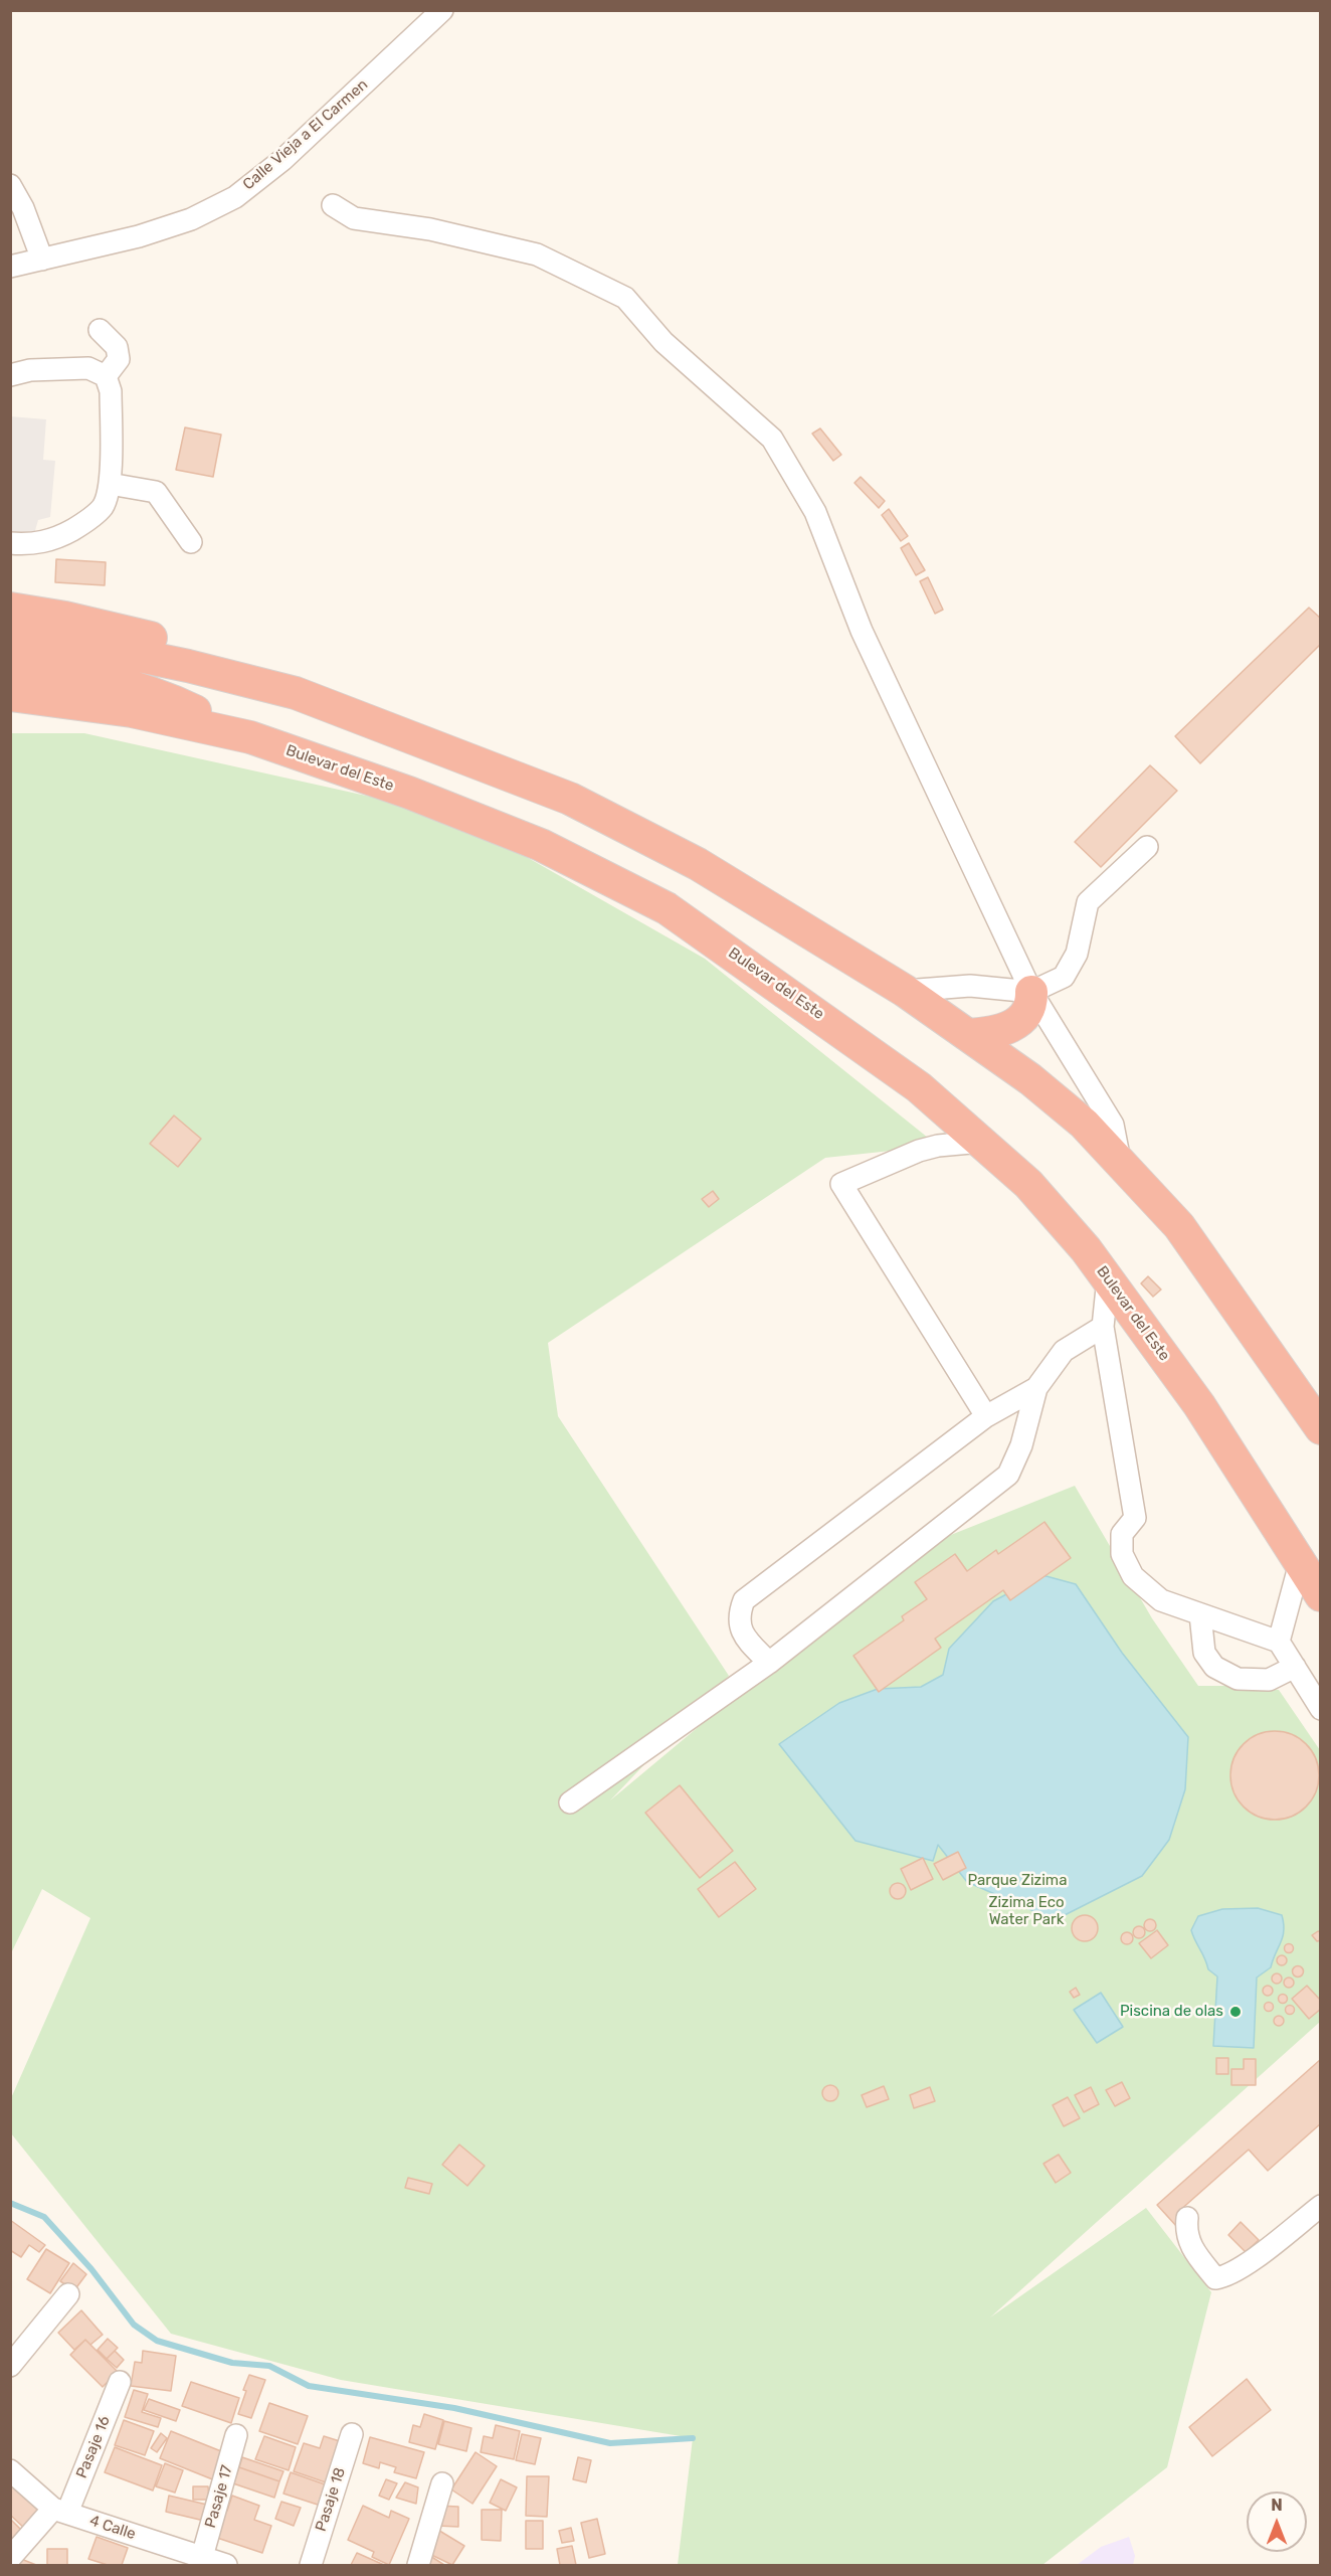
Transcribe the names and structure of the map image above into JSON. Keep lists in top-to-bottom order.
{
  "streets": {
    "highway": ["Bulevar del Este"],
    "street": [
      "Calle Vieja a El Carmen",
      "Pasaje 16",
      "Pasaje 17",
      "Pasaje 18",
      "4 Calle"
    ]
  },
  "crossings": [
    ["Pasaje 16", "4 Calle"],
    ["Pasaje 17", "4 Calle"]
  ],
  "parks": ["Parque Zizima", "Zizima Eco Water Park"],
  "places": ["Piscina de olas"],
  "north": "top"
}
